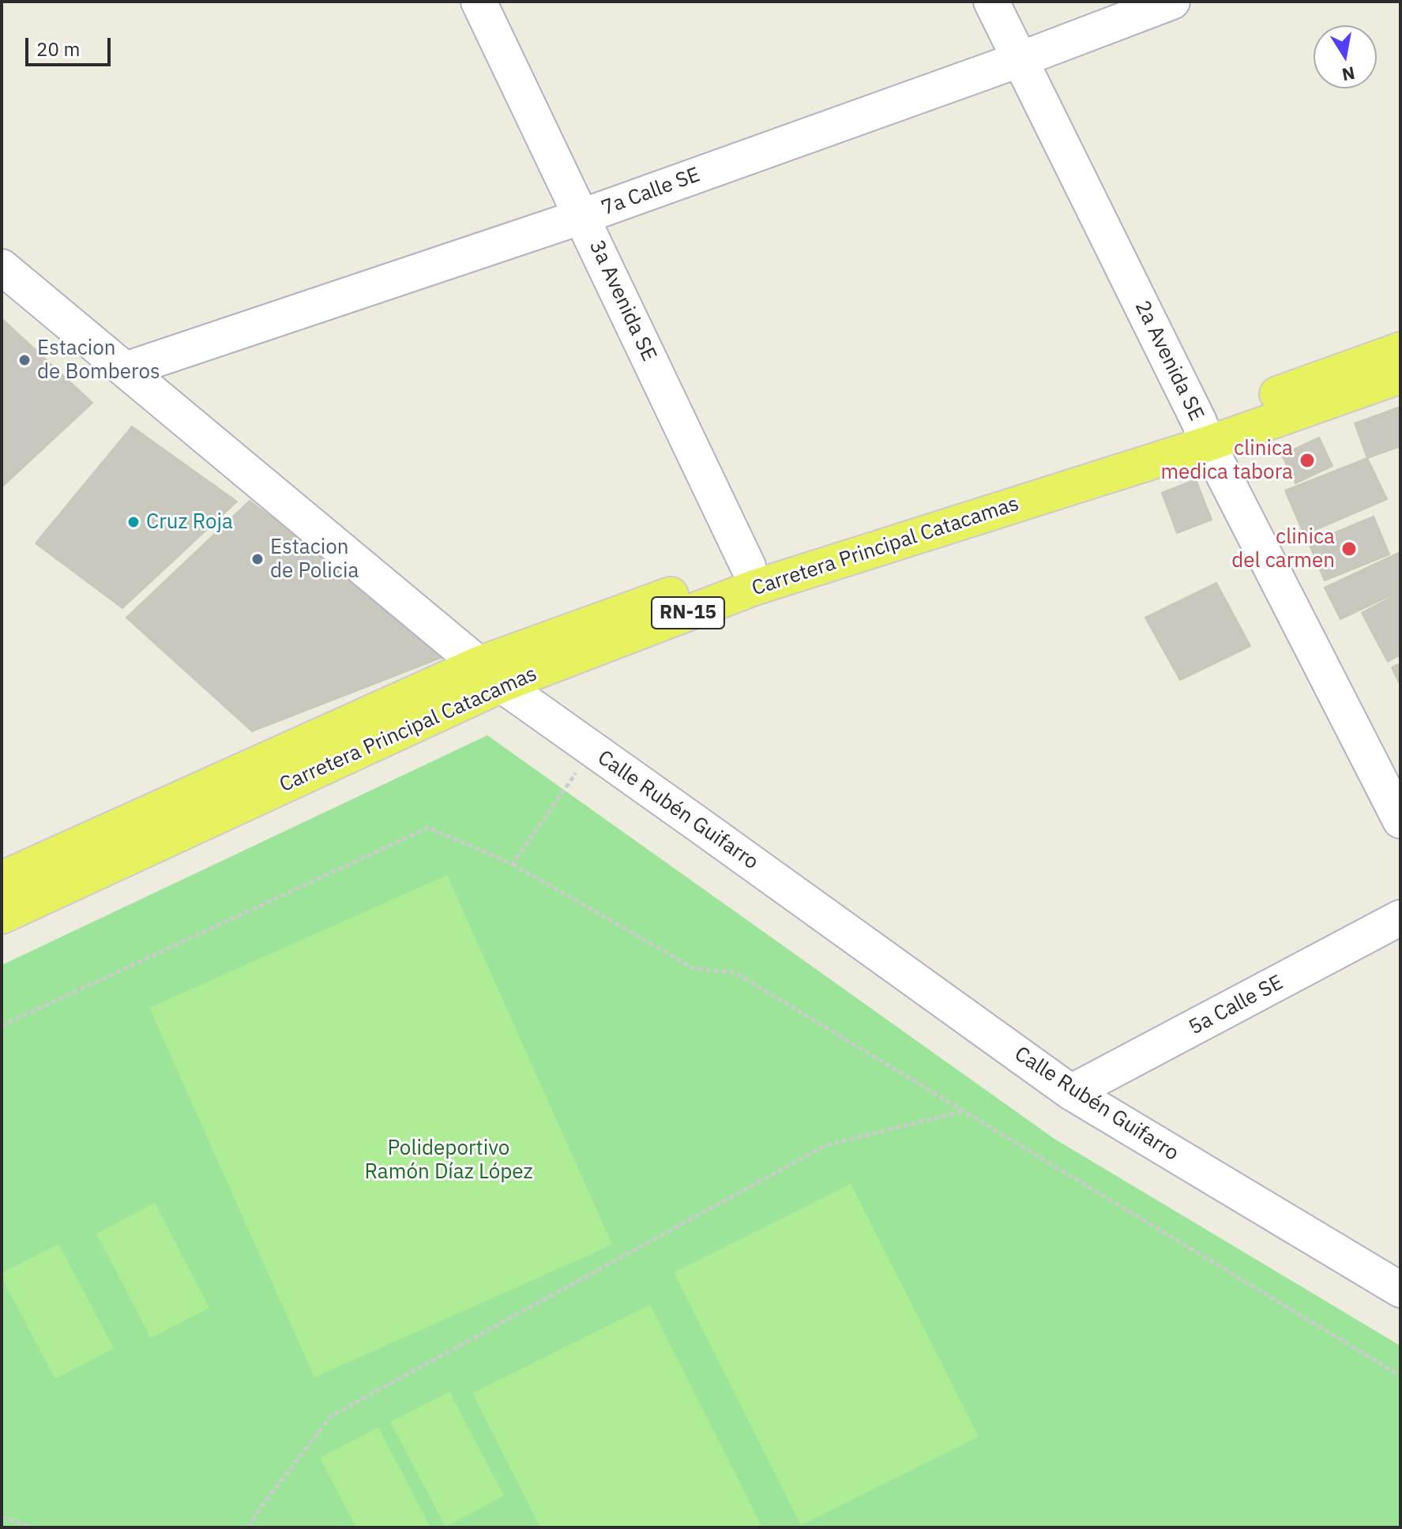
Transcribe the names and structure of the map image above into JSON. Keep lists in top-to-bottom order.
{
  "streets": {
    "main road": ["Carretera Principal Catacamas", "RN-15"],
    "street": [
      "7a Calle SE",
      "3a Avenida SE",
      "2a Avenida SE",
      "Calle Rubén Guifarro",
      "5a Calle SE"
    ]
  },
  "crossings": [
    ["7a Calle SE", "3a Avenida SE"],
    ["7a Calle SE", "2a Avenida SE"],
    ["7a Calle SE", "Calle Rubén Guifarro"],
    ["3a Avenida SE", "Carretera Principal Catacamas"],
    ["2a Avenida SE", "Carretera Principal Catacamas"],
    ["Carretera Principal Catacamas", "Calle Rubén Guifarro"],
    ["Calle Rubén Guifarro", "5a Calle SE"]
  ],
  "parks": ["Polideportivo Ramón Díaz López"],
  "places": [
    "Estacion de Bomberos",
    "clinica medica tabora",
    "Cruz Roja",
    "clinica del carmen",
    "Estacion de Policia"
  ],
  "scale_bar": "20 m",
  "north": "bottom"
}
